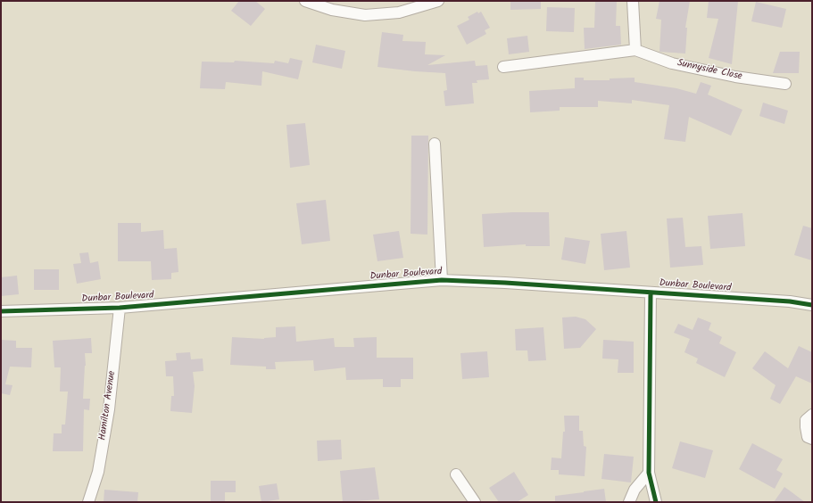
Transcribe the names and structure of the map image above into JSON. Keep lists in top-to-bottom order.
{
  "streets": {
    "street": ["Sunnyside Close", "Dunbar Boulevard", "Hamilton Avenue"]
  },
  "crossings": [
    ["Dunbar Boulevard", "Hamilton Avenue"]
  ]
}
